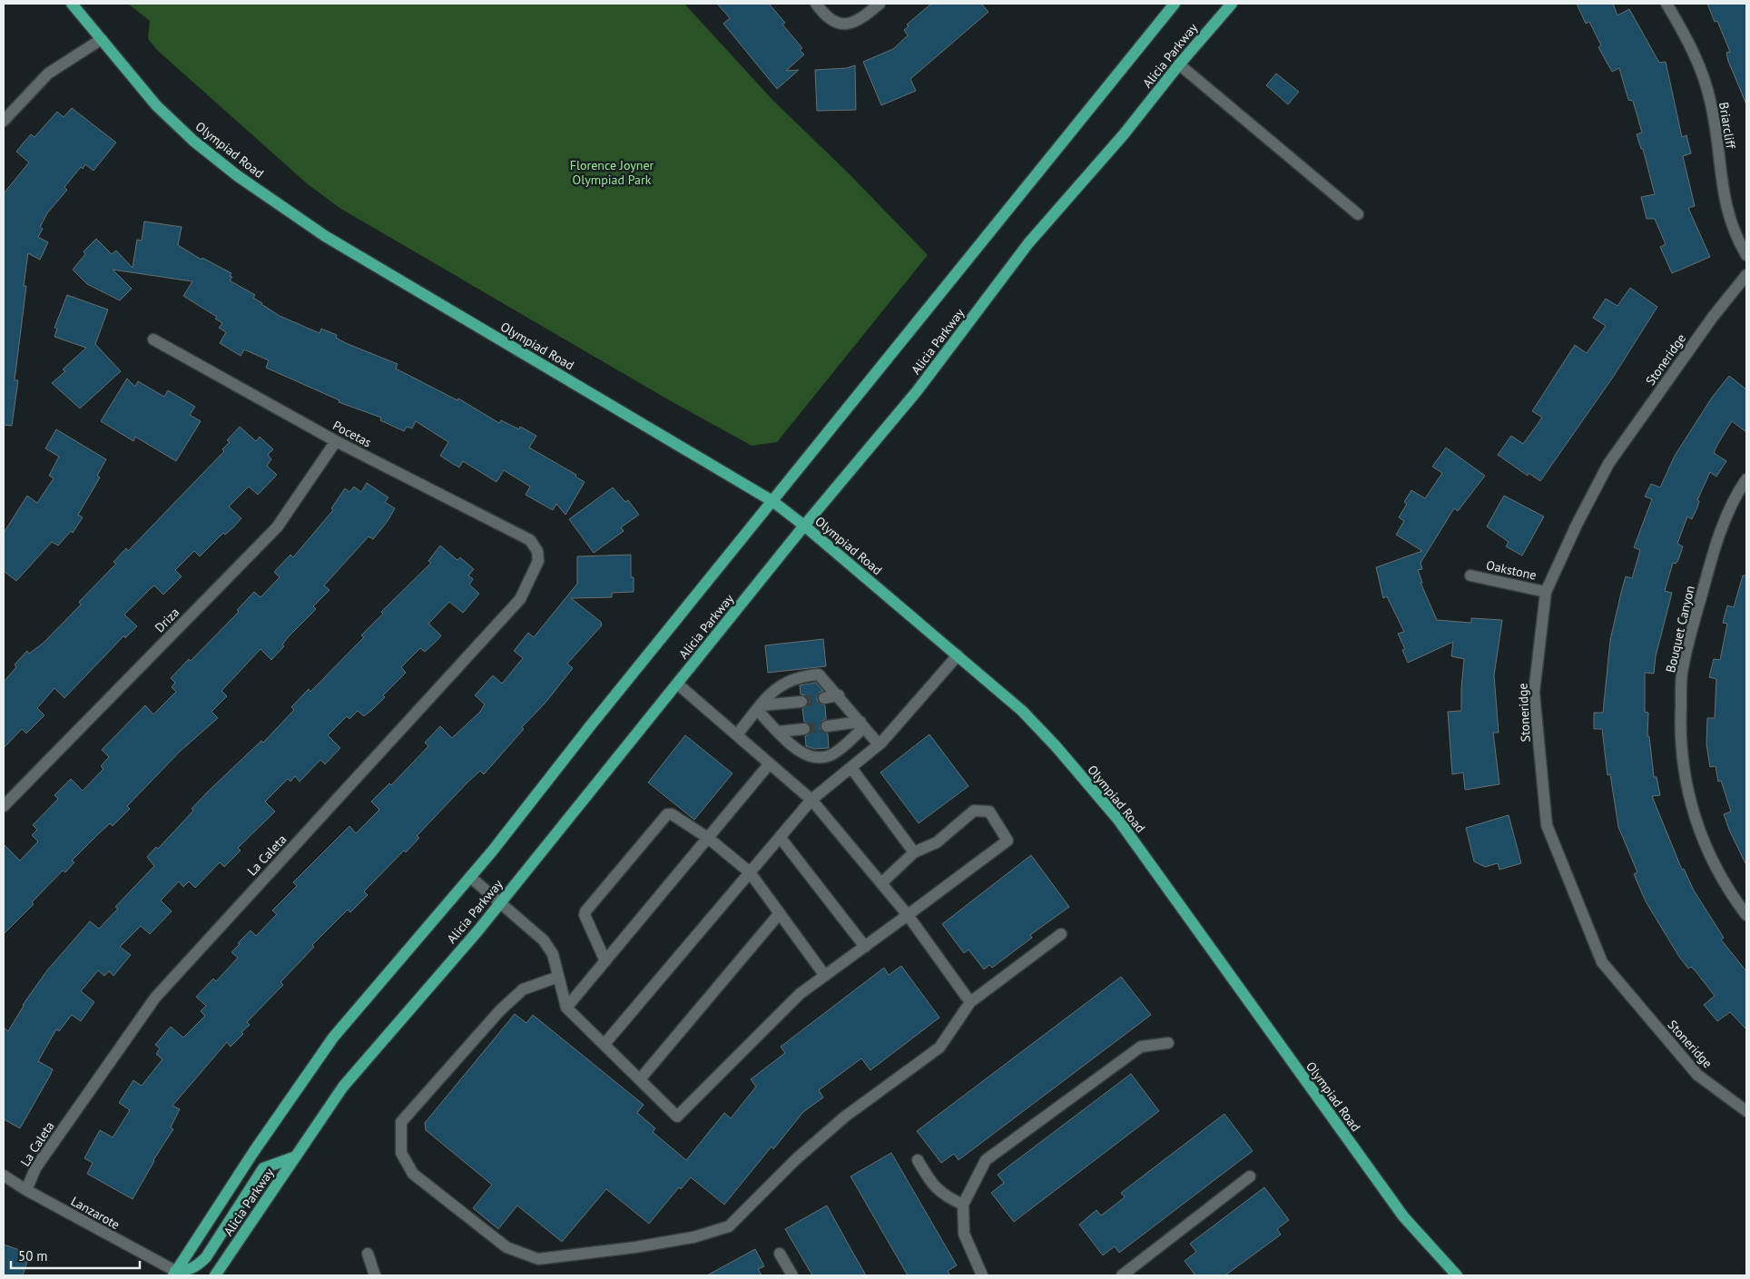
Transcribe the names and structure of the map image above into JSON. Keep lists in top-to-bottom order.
{
  "streets": {
    "main road": ["Alicia Parkway", "Olympiad Road"],
    "street": [
      "Briarcliff",
      "Stoneridge",
      "Pocetas",
      "Oakstone",
      "Driza",
      "Bouquet Canyon",
      "La Caleta",
      "Lanzarote"
    ]
  },
  "crossings": [
    ["Alicia Parkway", "Olympiad Road"],
    ["Alicia Parkway", "Lanzarote"],
    ["Stoneridge", "Oakstone"],
    ["Pocetas", "Driza"],
    ["Pocetas", "La Caleta"],
    ["La Caleta", "Lanzarote"]
  ],
  "parks": ["Florence Joyner Olympiad Park"],
  "scale_bar": "50 m"
}
